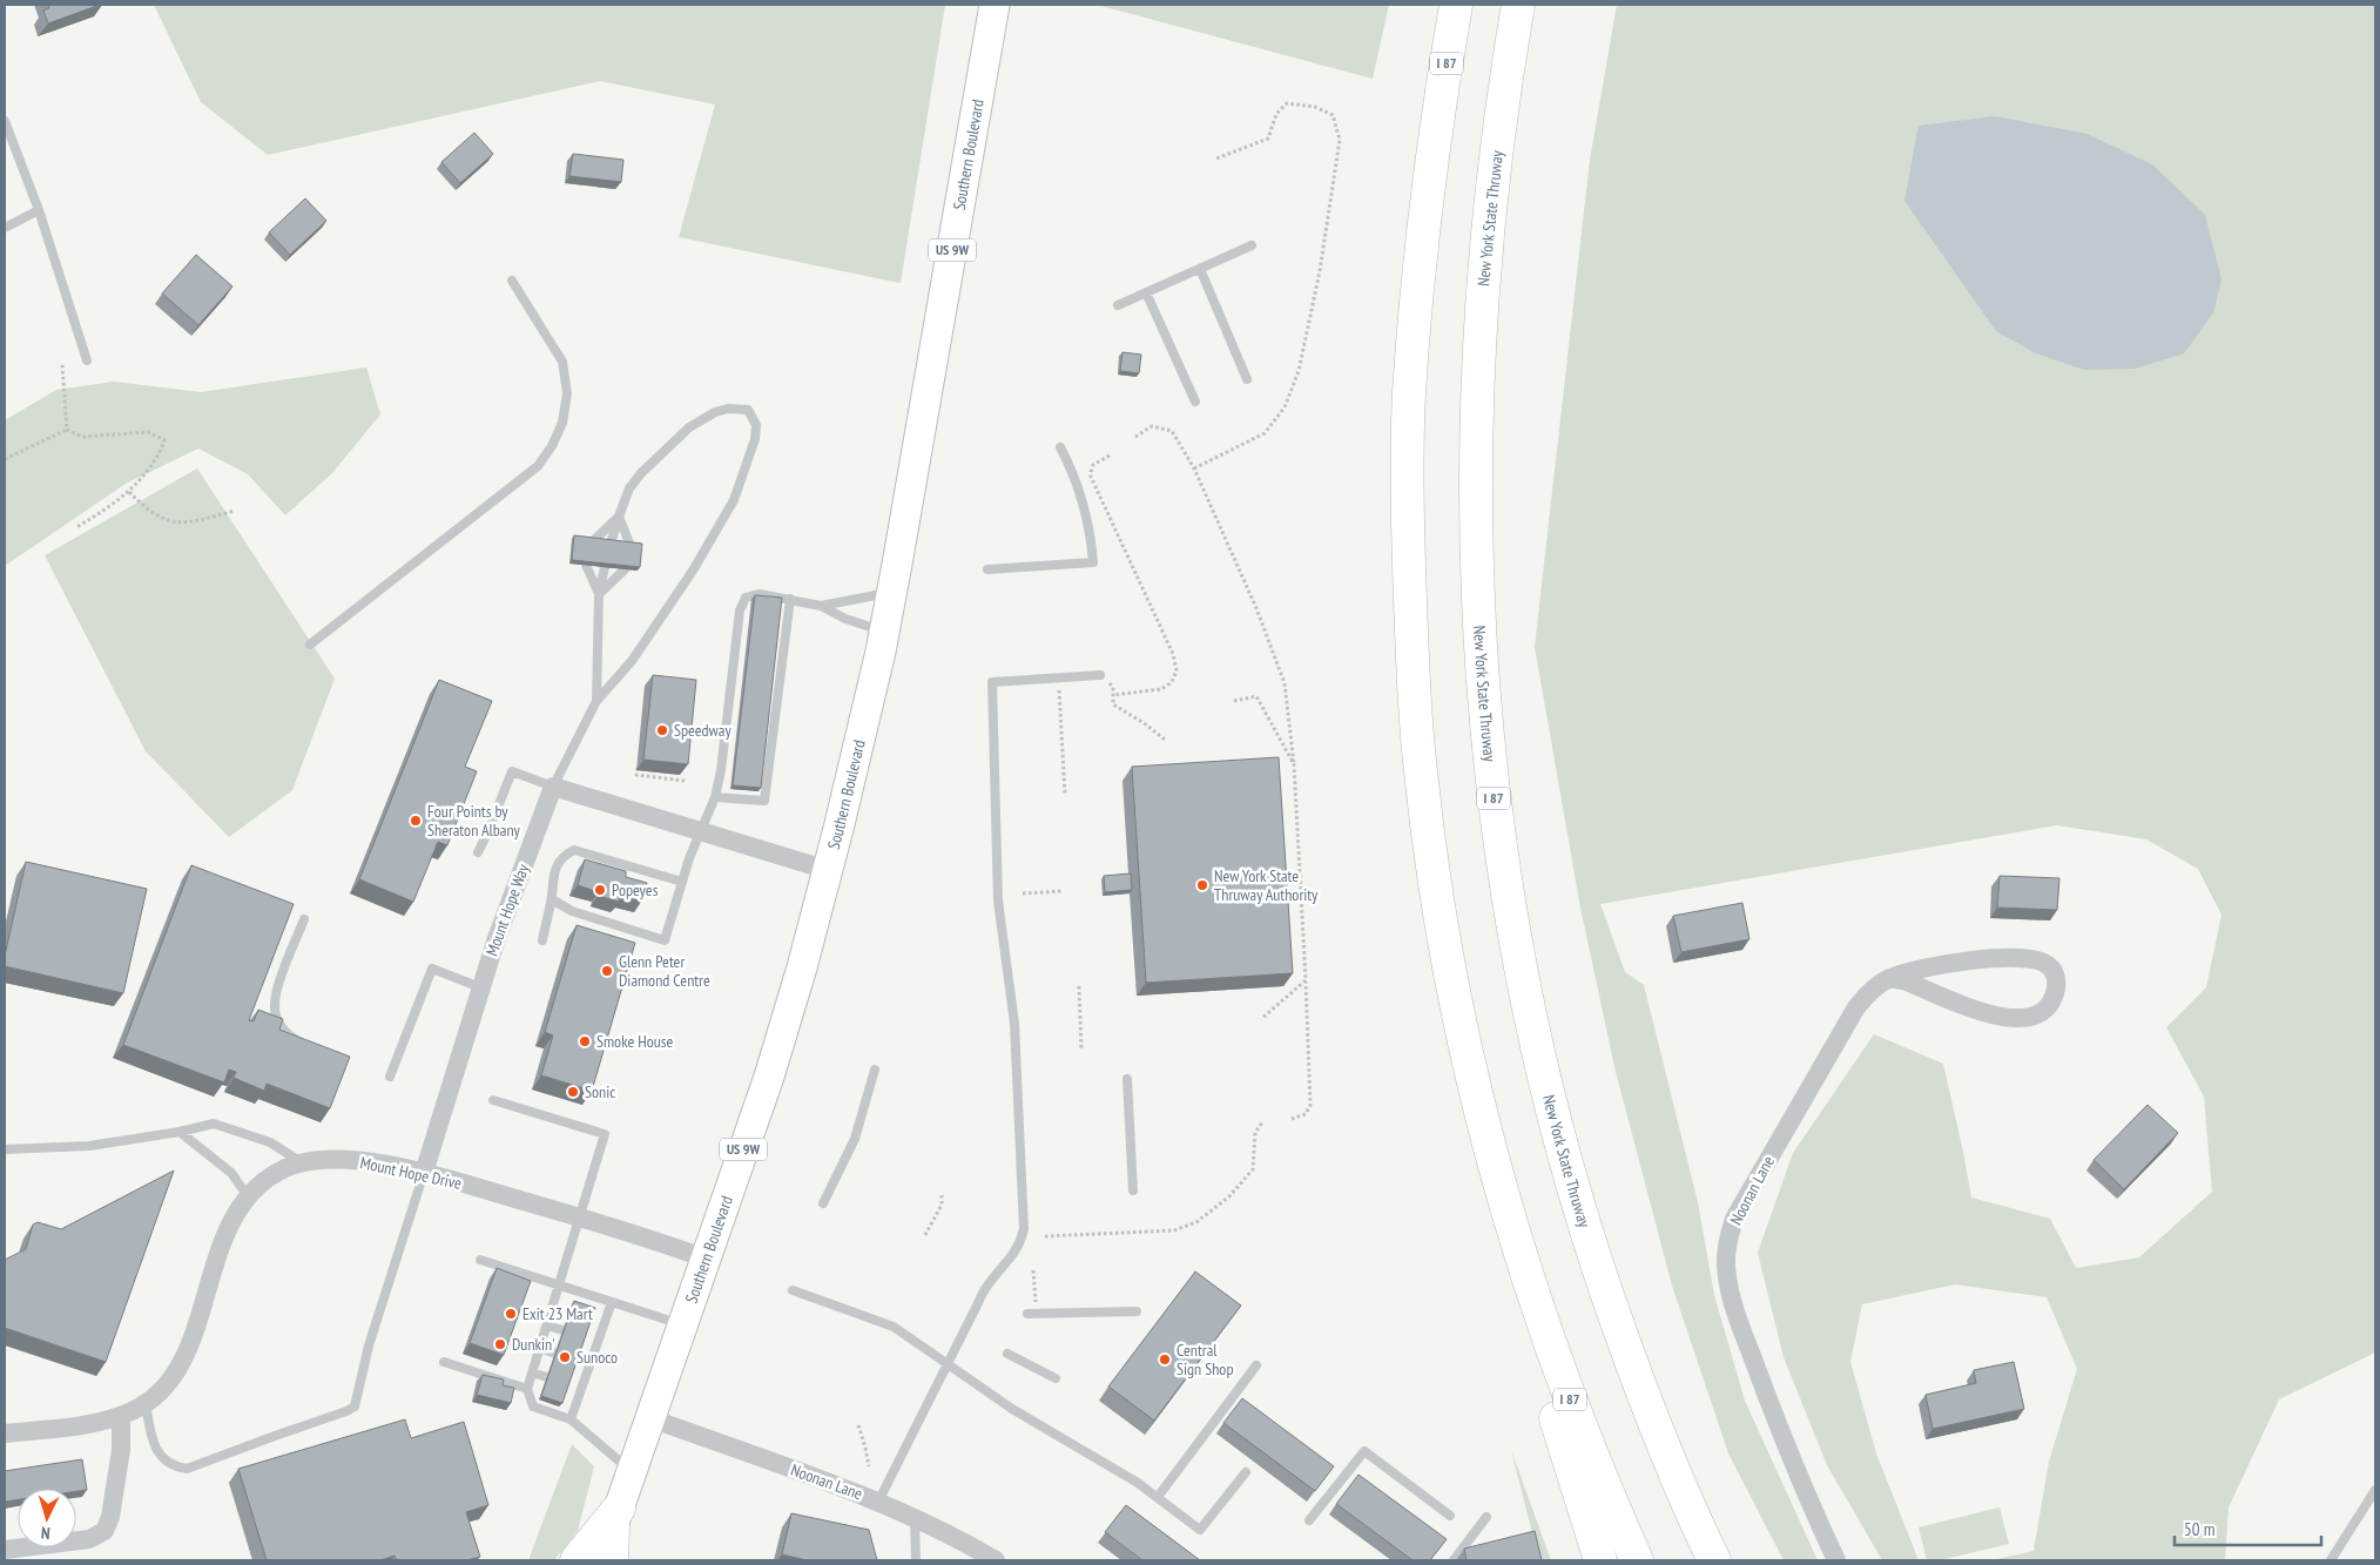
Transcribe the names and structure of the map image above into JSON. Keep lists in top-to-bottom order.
{
  "streets": {
    "highway": ["I 87", "New York State Thruway"],
    "main road": ["Southern Boulevard", "US 9W"],
    "street": ["Mount Hope Way", "Mount Hope Drive", "Noonan Lane"]
  },
  "crossings": [
    ["Southern Boulevard", "Mount Hope Drive"],
    ["Southern Boulevard", "Noonan Lane"],
    ["Mount Hope Way", "Mount Hope Drive"]
  ],
  "places": [
    "Speedway",
    "Four Points by Sheraton Albany",
    "New York State Thruway Authority",
    "Popeyes",
    "Glenn Peter Diamond Centre",
    "Smoke House",
    "Sonic",
    "Exit 23 Mart",
    "Dunkin'",
    "Sunoco",
    "Central Sign Shop"
  ],
  "scale_bar": "50 m",
  "north": "bottom"
}
